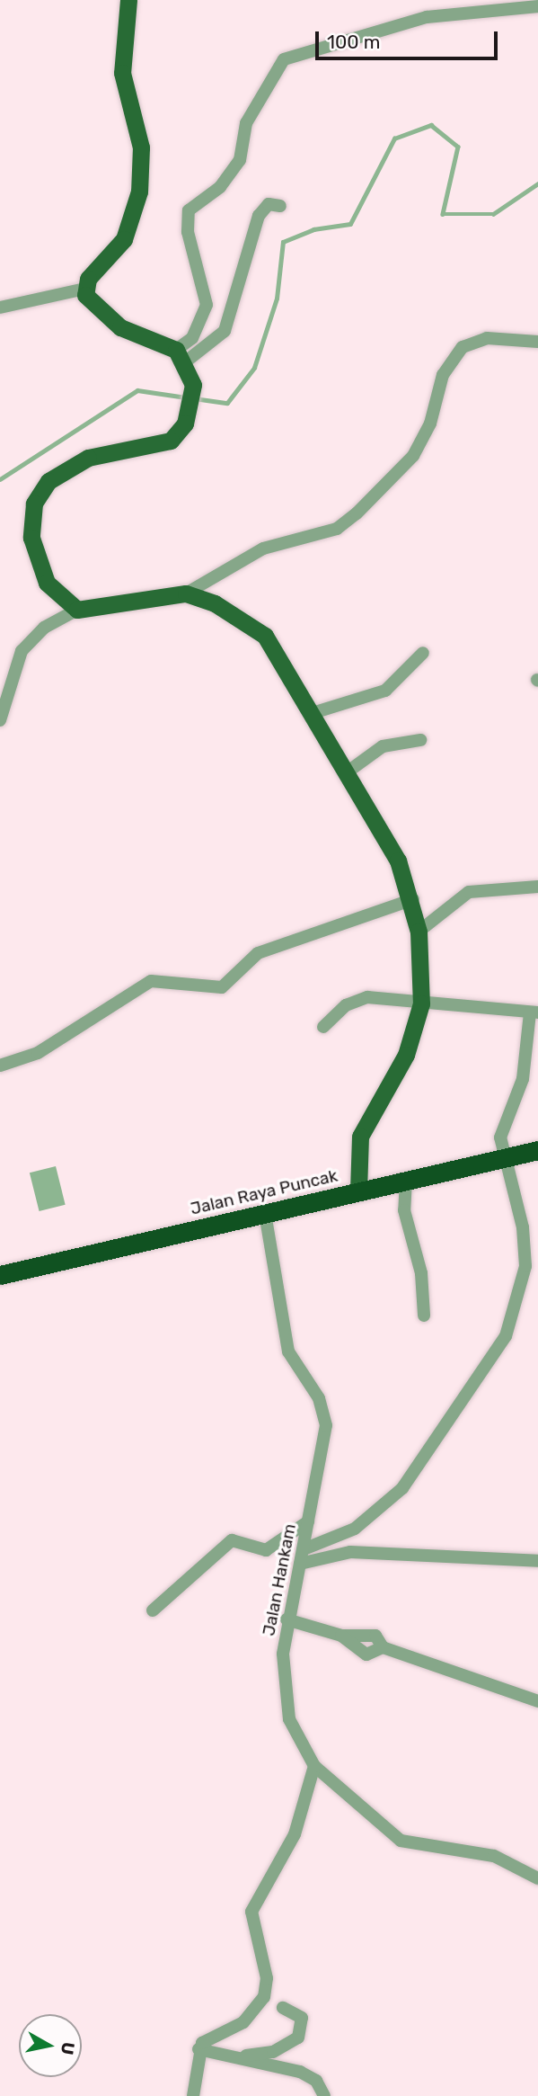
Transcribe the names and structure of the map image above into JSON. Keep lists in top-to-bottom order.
{
  "streets": {
    "highway": ["Jalan Raya Puncak"],
    "street": ["Jalan Hankam"]
  },
  "crossings": [
    ["Jalan Raya Puncak", "Jalan Hankam"]
  ],
  "scale_bar": "100 m",
  "north": "right"
}
